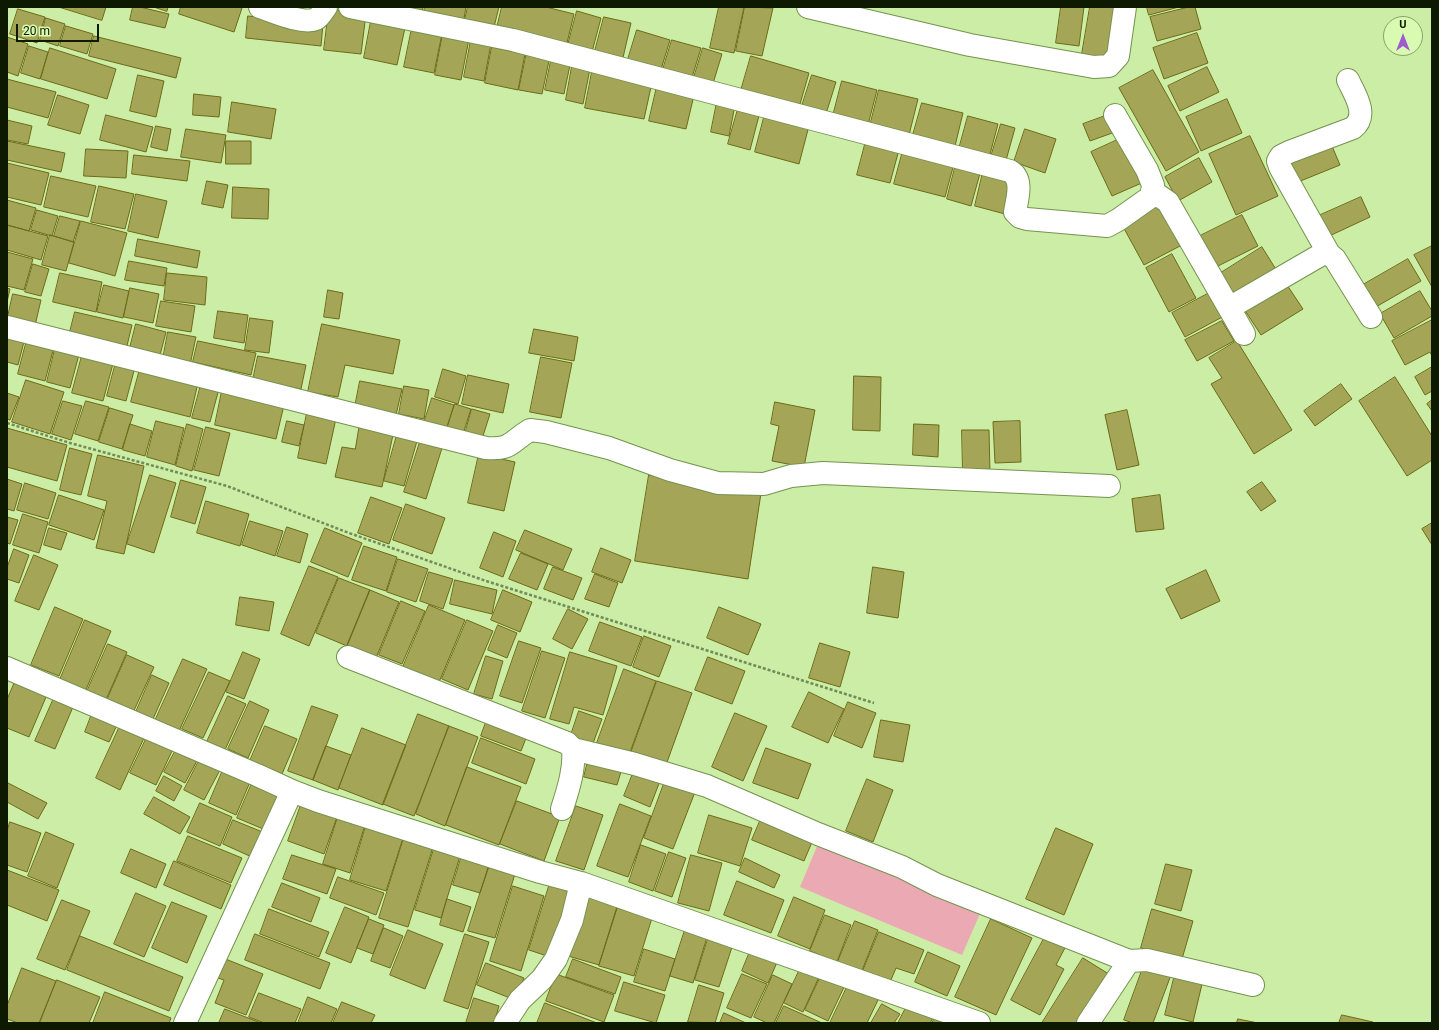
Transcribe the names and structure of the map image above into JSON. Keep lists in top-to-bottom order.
{
  "scale_bar": "20 m",
  "north": "top"
}
